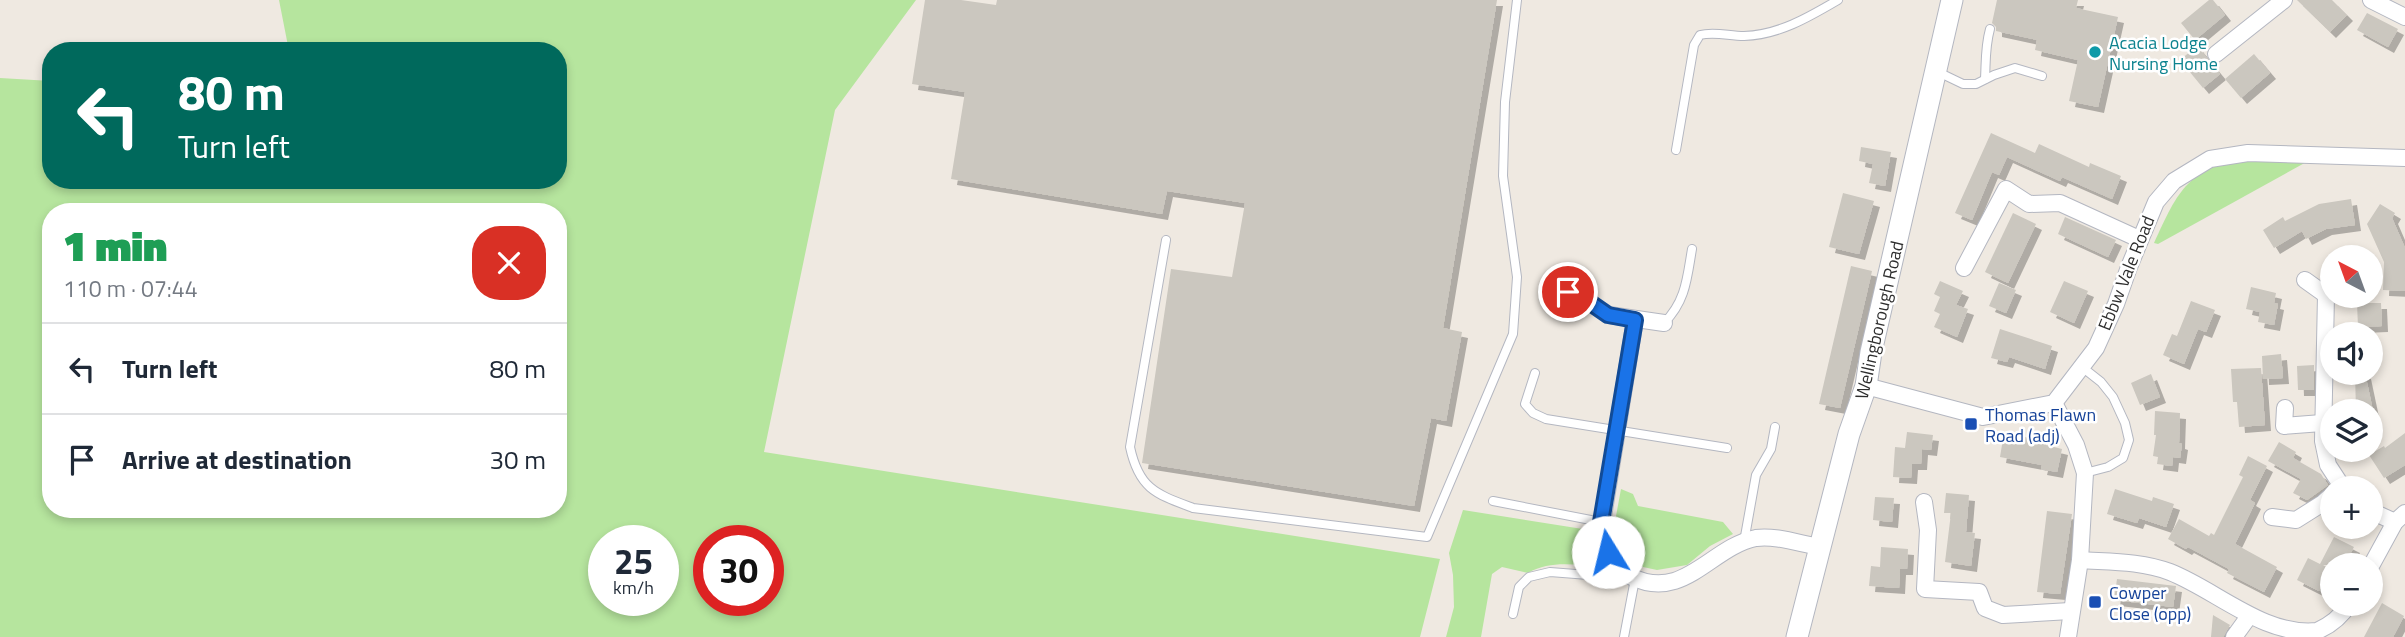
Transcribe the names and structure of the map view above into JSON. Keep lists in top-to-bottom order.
{
  "streets": {
    "main road": ["Wellingborough Road"],
    "street": ["Ebbw Vale Road"]
  },
  "places": {
    "other": ["Acacia Lodge Nursing Home"],
    "transit": ["Thomas Flawn Road (adj)", "Cowper Close (opp)"]
  },
  "north": "top left",
  "page": {
    "turn": ["80 m", "Turn left"],
    "heading": ["1 min", "110 m · 07:44"],
    "map_buttons": ["+", "−"],
    "list": [
      {
        "name": "Turn left",
        "value": "80 m"
      },
      {
        "name": "Arrive at destination",
        "value": "30 m"
      }
    ],
    "speed": "25 km/h",
    "limit": "30"
  }
}
